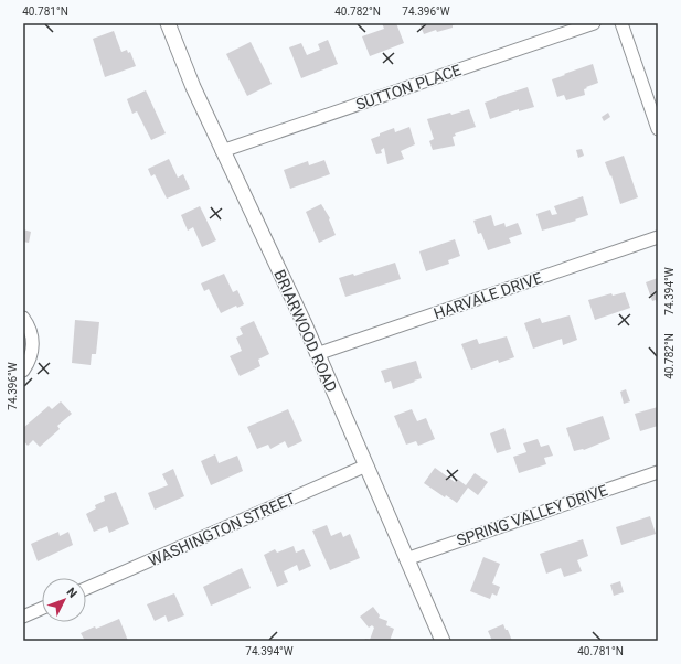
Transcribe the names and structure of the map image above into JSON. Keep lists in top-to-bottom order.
{
  "streets": {
    "street": [
      "SUTTON PLACE",
      "HARVALE DRIVE",
      "BRIARWOOD ROAD",
      "SPRING VALLEY DRIVE",
      "WASHINGTON STREET"
    ]
  },
  "crossings": [
    ["SUTTON PLACE", "BRIARWOOD ROAD"],
    ["HARVALE DRIVE", "BRIARWOOD ROAD"],
    ["BRIARWOOD ROAD", "SPRING VALLEY DRIVE"],
    ["BRIARWOOD ROAD", "WASHINGTON STREET"]
  ],
  "north": "top right",
  "coordinates": [
    "40.781°N",
    "40.782°N",
    "74.396°W",
    "74.394°W"
  ]
}
